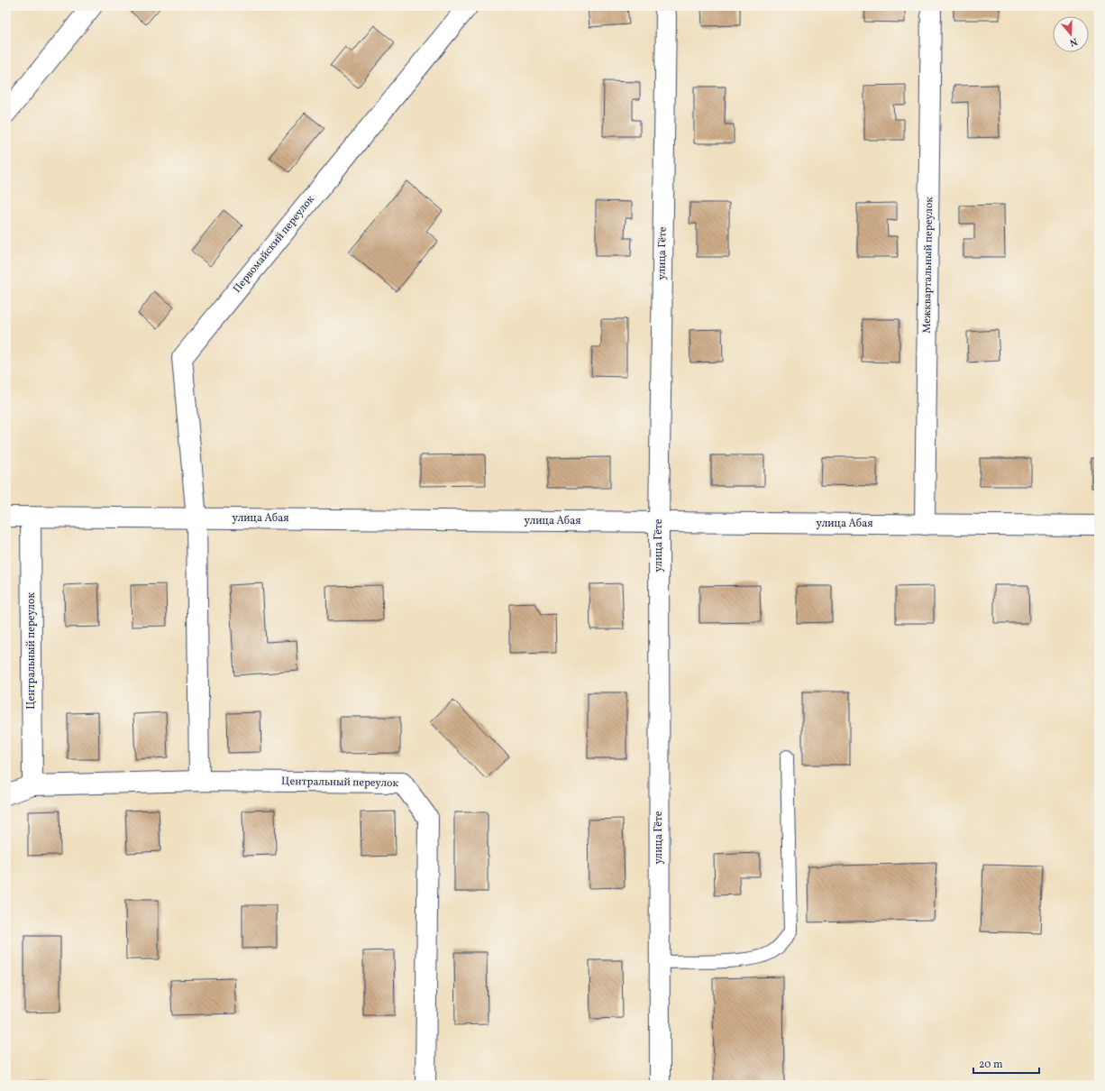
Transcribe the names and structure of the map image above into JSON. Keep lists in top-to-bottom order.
{
  "streets": {
    "street": [
      "Первомайский переулок",
      "улица Гёте",
      "Межквартальный переулок",
      "улица Абая",
      "Центральный переулок"
    ]
  },
  "crossings": [
    ["Первомайский переулок", "улица Абая"],
    ["Первомайский переулок", "Центральный переулок"],
    ["улица Гёте", "улица Абая"],
    ["Межквартальный переулок", "улица Абая"],
    ["улица Абая", "Центральный переулок"]
  ],
  "scale_bar": "20 m",
  "north": "bottom"
}
